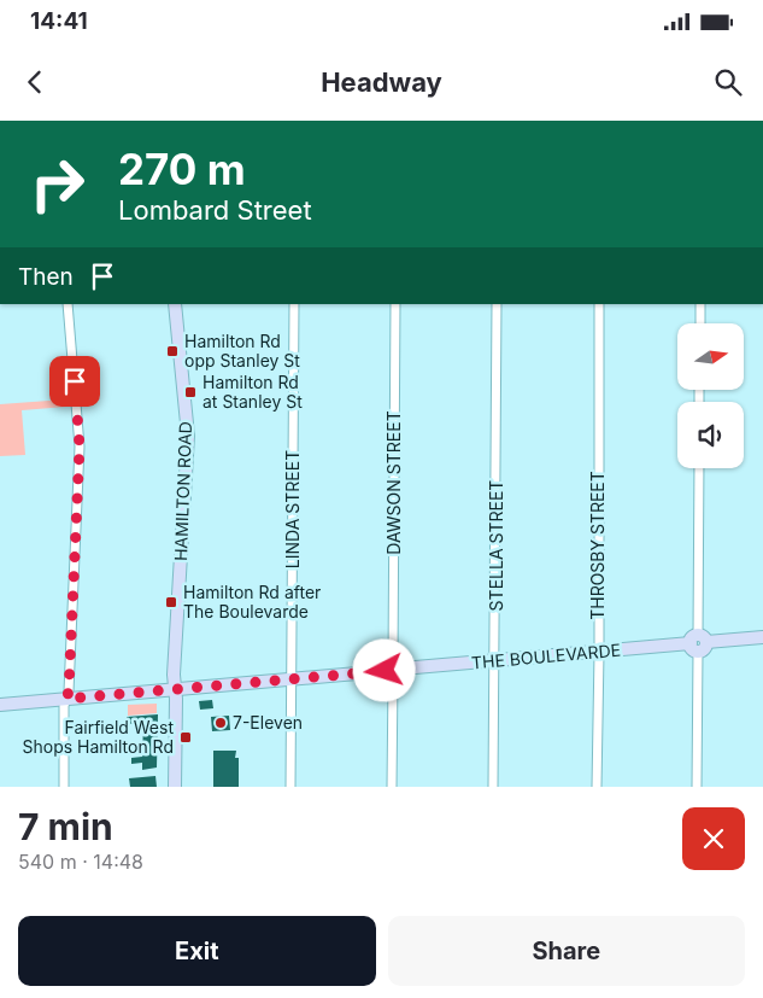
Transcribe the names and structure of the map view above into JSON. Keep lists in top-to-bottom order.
{
  "streets": {
    "street": [
      "DAWSON STREET",
      "HAMILTON ROAD",
      "LINDA STREET",
      "STELLA STREET",
      "THROSBY STREET",
      "THE BOULEVARDE"
    ]
  },
  "crossings": [
    ["DAWSON STREET", "THE BOULEVARDE"],
    ["HAMILTON ROAD", "THE BOULEVARDE"],
    ["LINDA STREET", "THE BOULEVARDE"],
    ["STELLA STREET", "THE BOULEVARDE"],
    ["THROSBY STREET", "THE BOULEVARDE"]
  ],
  "places": {
    "transit": [
      "Hamilton Rd opp Stanley St",
      "Hamilton Rd at Stanley St",
      "Hamilton Rd after The Boulevarde",
      "Fairfield West Shops Hamilton Rd"
    ],
    "other": ["7-Eleven"]
  },
  "north": "right",
  "page": {
    "status": "14:41",
    "header": "Headway",
    "turn": ["270 m", "Lombard Street"],
    "then": "Then",
    "heading": ["7 min", "540 m · 14:48"],
    "buttons": ["Exit", "Share"]
  }
}
